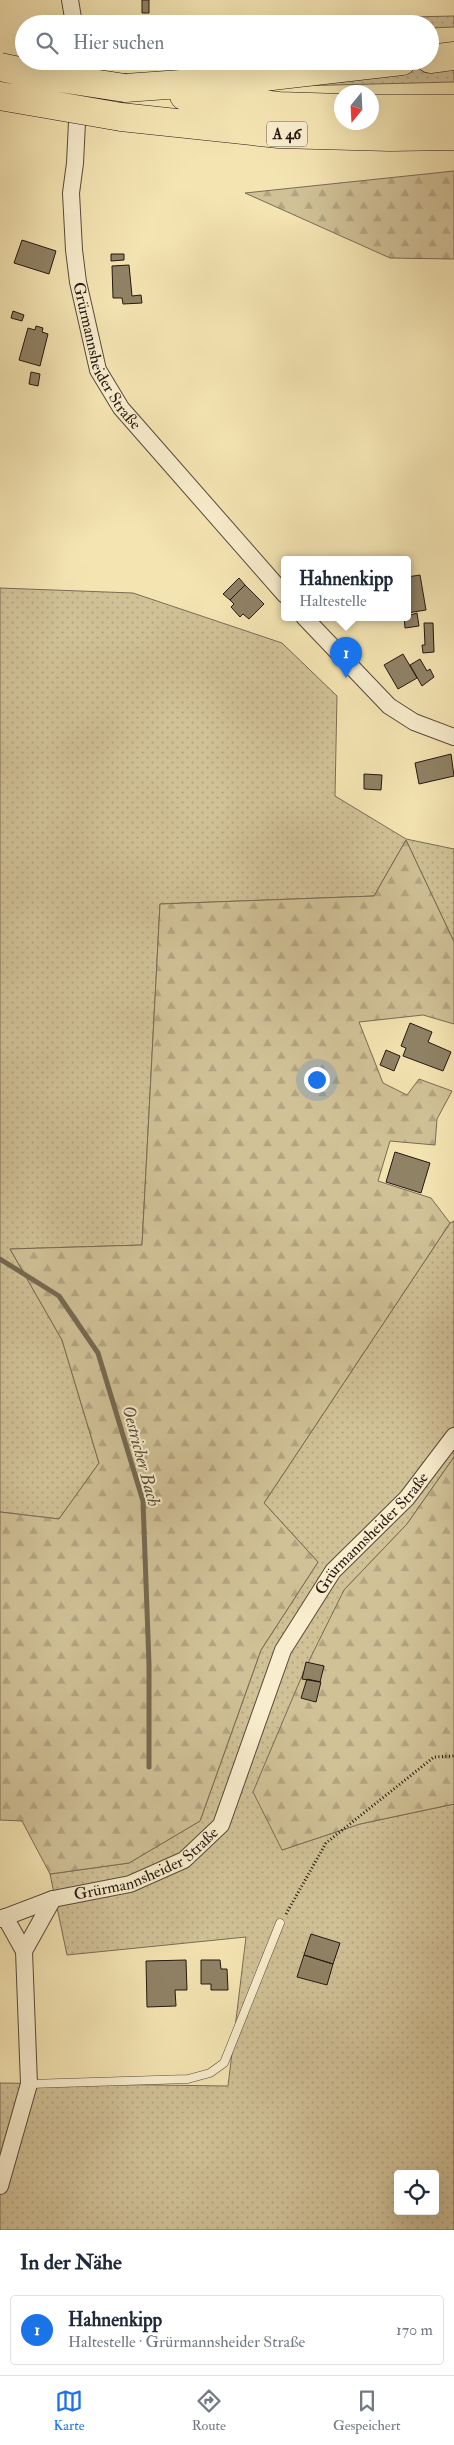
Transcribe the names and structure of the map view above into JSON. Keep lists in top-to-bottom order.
{
  "streets": {
    "highway": ["A 46"],
    "street": ["Grürmannsheider Straße"]
  },
  "water": ["Oestricher Bach"],
  "north": "bottom",
  "page": {
    "search": "Hier suchen",
    "popup": ["Hahnenkipp", "Haltestelle"],
    "pins": "1",
    "heading": "In der Nähe",
    "list": [
      {
        "mark": "1",
        "name": "Hahnenkipp",
        "note": "Haltestelle · Grürmannsheider Straße",
        "value": "170 m"
      }
    ],
    "nav": ["Karte", "Route", "Gespeichert"]
  }
}
